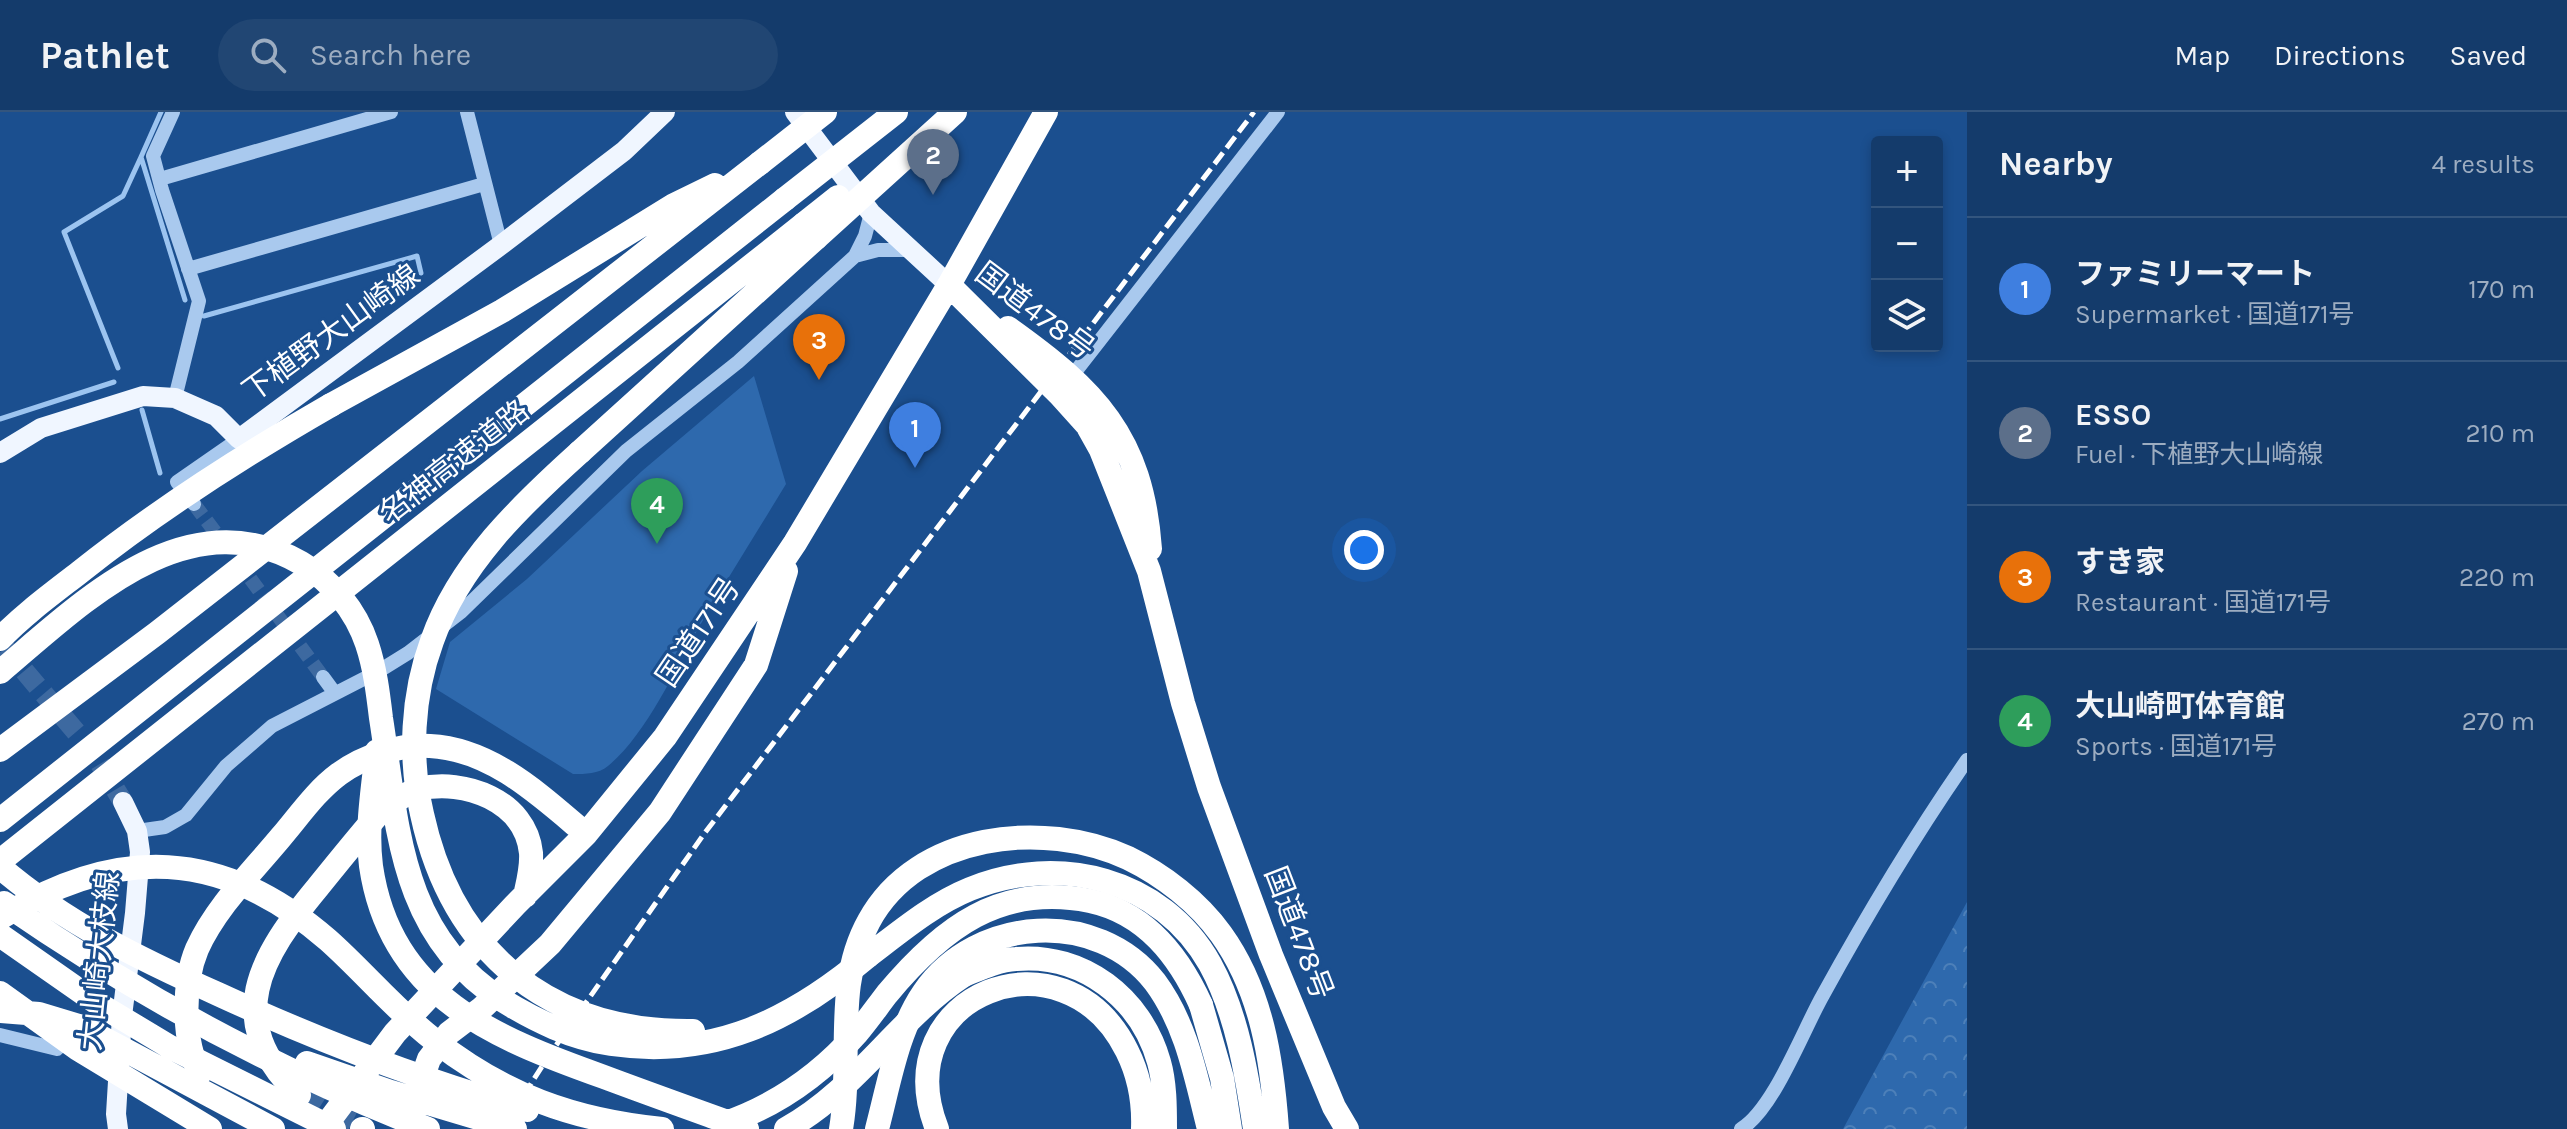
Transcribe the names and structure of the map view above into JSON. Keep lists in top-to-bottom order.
{
  "streets": {
    "highway": ["国道478号", "名神高速道路", "国道171号"],
    "main road": ["下植野大山崎線", "大山崎大枝線"]
  },
  "crossings": [
    ["国道478号", "国道171号"]
  ],
  "page": {
    "header": "Pathlet",
    "search": "Search here",
    "nav": ["Map", "Directions", "Saved"],
    "heading": ["Nearby", "4 results"],
    "pins": [
      "2",
      "3",
      "1",
      "4"
    ],
    "map_buttons": ["+", "−"],
    "list": [
      {
        "mark": "1",
        "name": "ファミリーマート",
        "note": "Supermarket · 国道171号",
        "value": "170 m"
      },
      {
        "mark": "2",
        "name": "ESSO",
        "note": "Fuel · 下植野大山崎線",
        "value": "210 m"
      },
      {
        "mark": "3",
        "name": "すき家",
        "note": "Restaurant · 国道171号",
        "value": "220 m"
      },
      {
        "mark": "4",
        "name": "大山崎町体育館",
        "note": "Sports · 国道171号",
        "value": "270 m"
      }
    ]
  }
}
